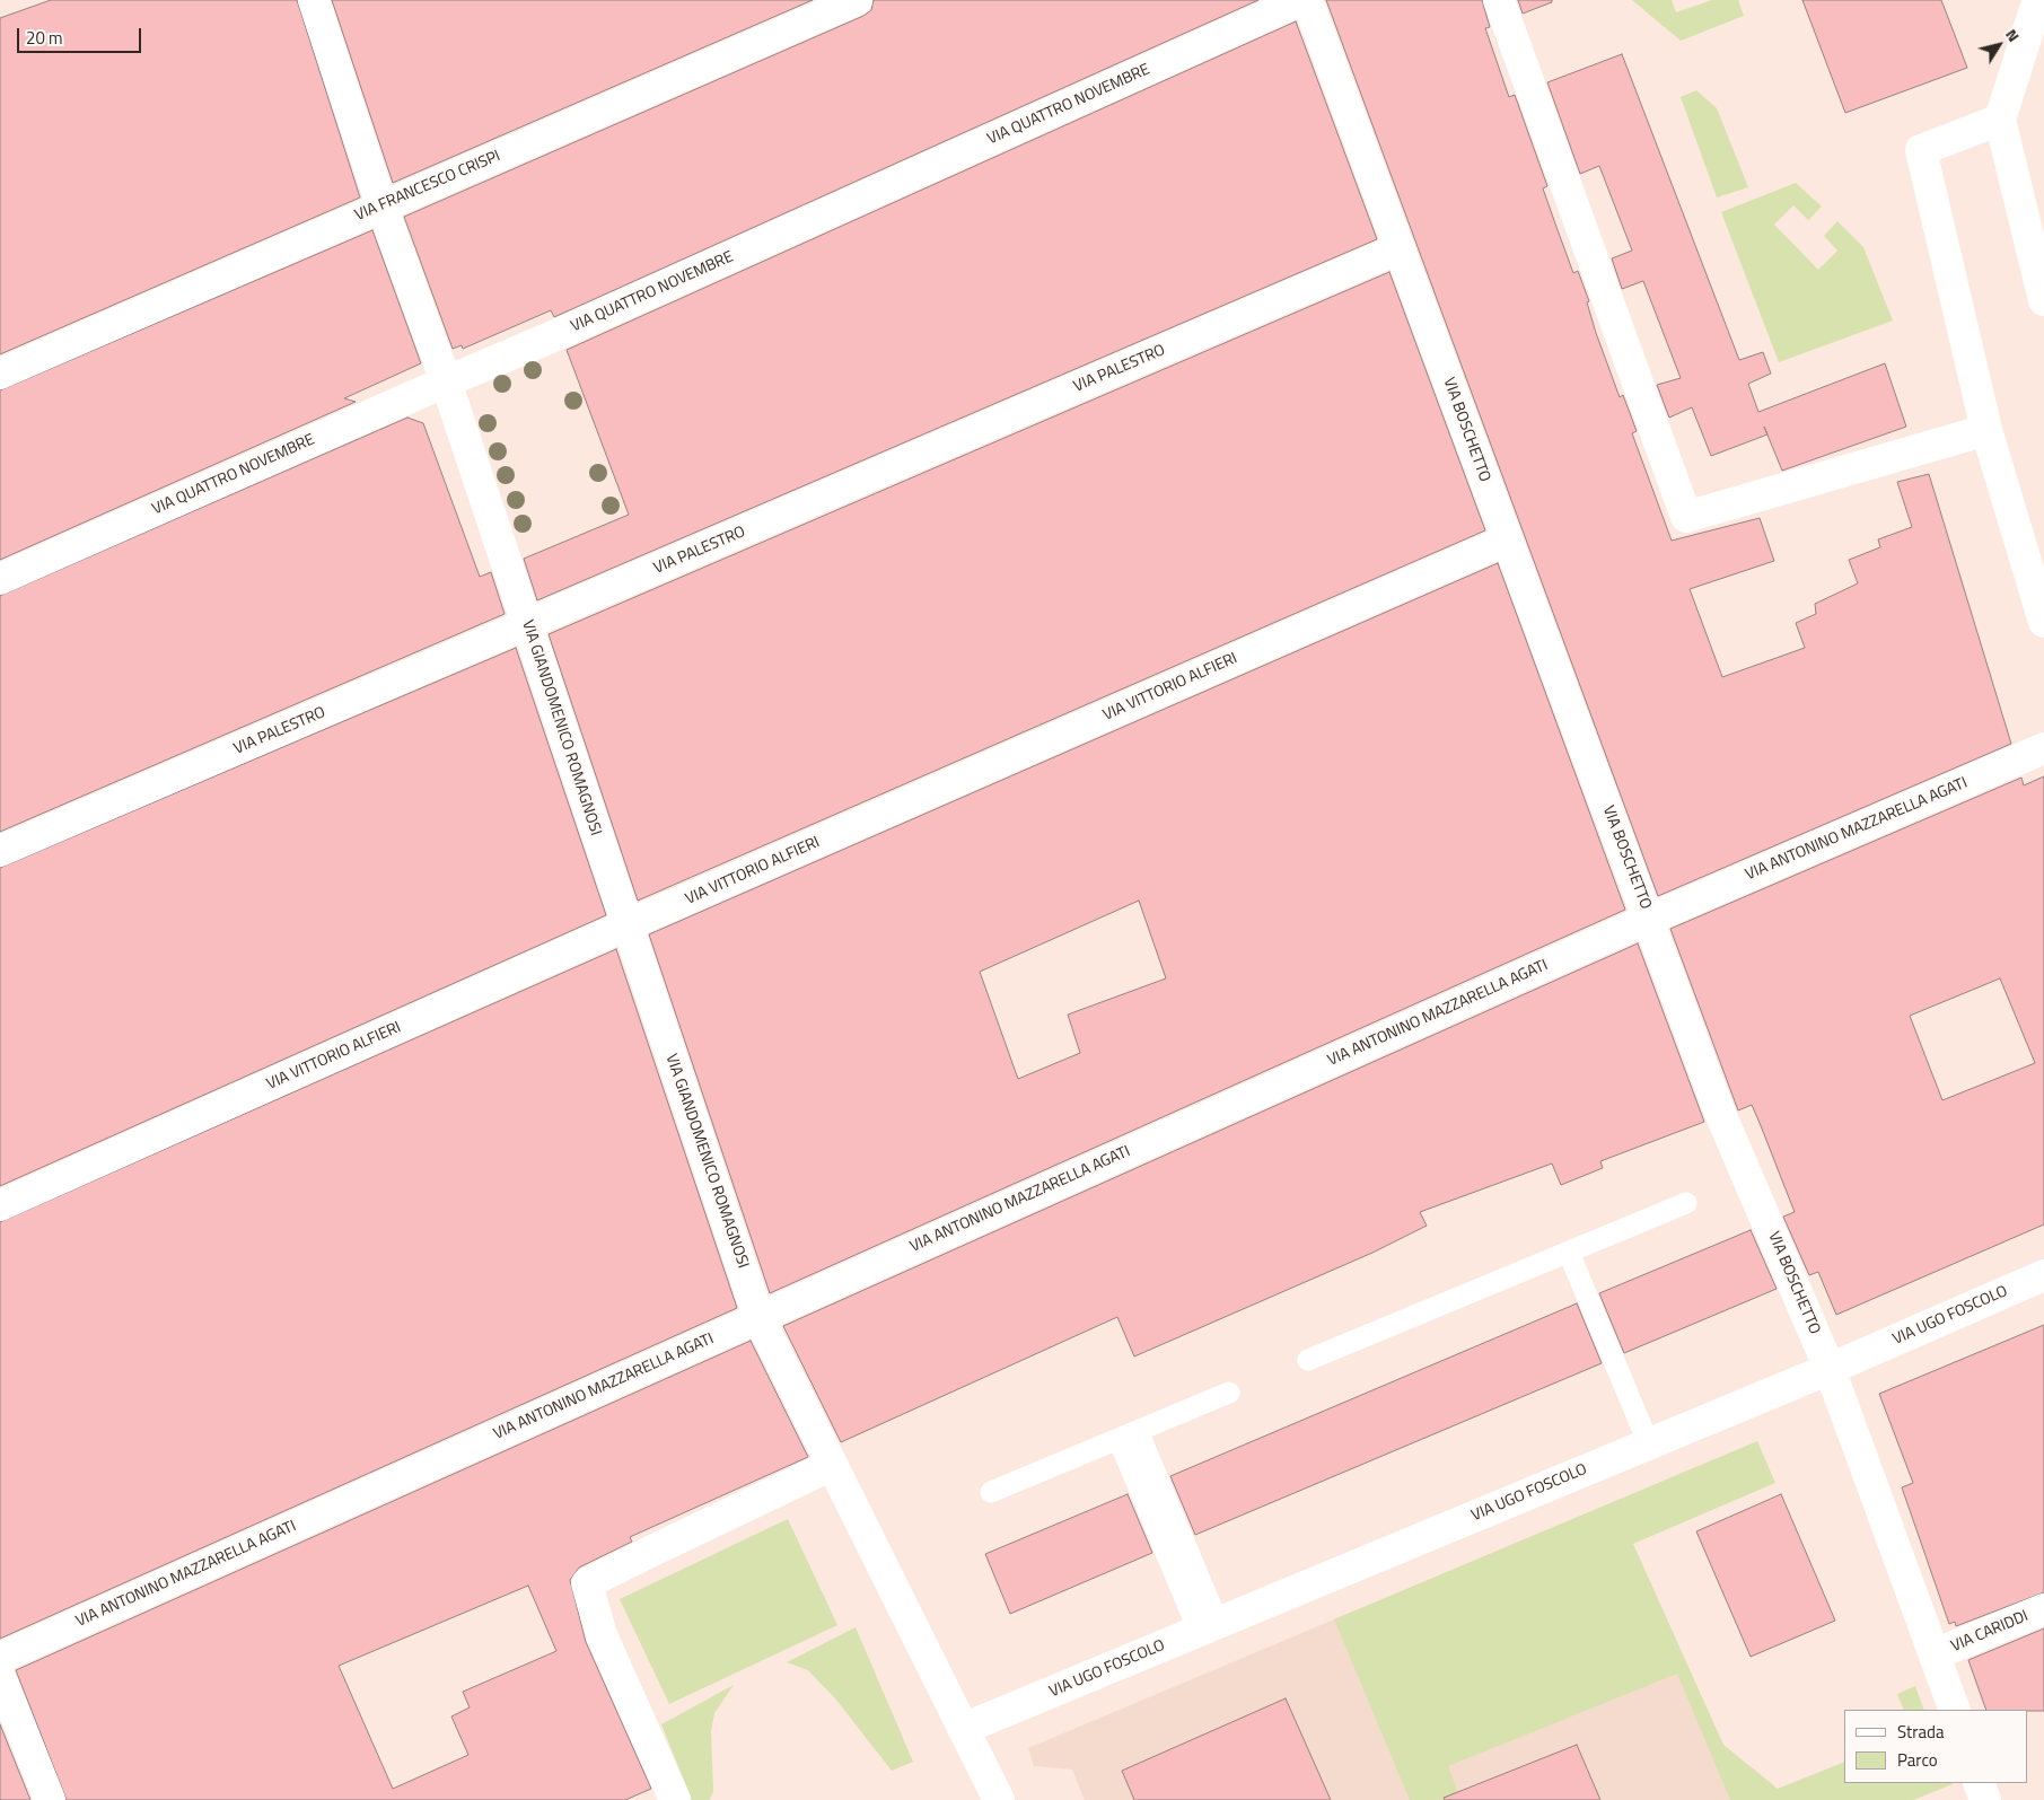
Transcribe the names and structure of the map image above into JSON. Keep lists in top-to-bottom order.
{
  "streets": {
    "street": [
      "VIA QUATTRO NOVEMBRE",
      "VIA FRANCESCO CRISPI",
      "VIA PALESTRO",
      "VIA BOSCHETTO",
      "VIA VITTORIO ALFIERI",
      "VIA GIANDOMENICO ROMAGNOSI",
      "VIA ANTONINO MAZZARELLA AGATI",
      "VIA UGO FOSCOLO",
      "VIA CARIDDI"
    ]
  },
  "crossings": [
    ["VIA QUATTRO NOVEMBRE", "VIA GIANDOMENICO ROMAGNOSI"],
    ["VIA FRANCESCO CRISPI", "VIA GIANDOMENICO ROMAGNOSI"],
    ["VIA PALESTRO", "VIA BOSCHETTO"],
    ["VIA PALESTRO", "VIA GIANDOMENICO ROMAGNOSI"],
    ["VIA BOSCHETTO", "VIA VITTORIO ALFIERI"],
    ["VIA BOSCHETTO", "VIA ANTONINO MAZZARELLA AGATI"],
    ["VIA BOSCHETTO", "VIA UGO FOSCOLO"],
    ["VIA BOSCHETTO", "VIA CARIDDI"],
    ["VIA VITTORIO ALFIERI", "VIA GIANDOMENICO ROMAGNOSI"],
    ["VIA GIANDOMENICO ROMAGNOSI", "VIA ANTONINO MAZZARELLA AGATI"],
    ["VIA GIANDOMENICO ROMAGNOSI", "VIA UGO FOSCOLO"]
  ],
  "legend": ["Strada", "Parco"],
  "scale_bar": "20 m",
  "north": "top right"
}
